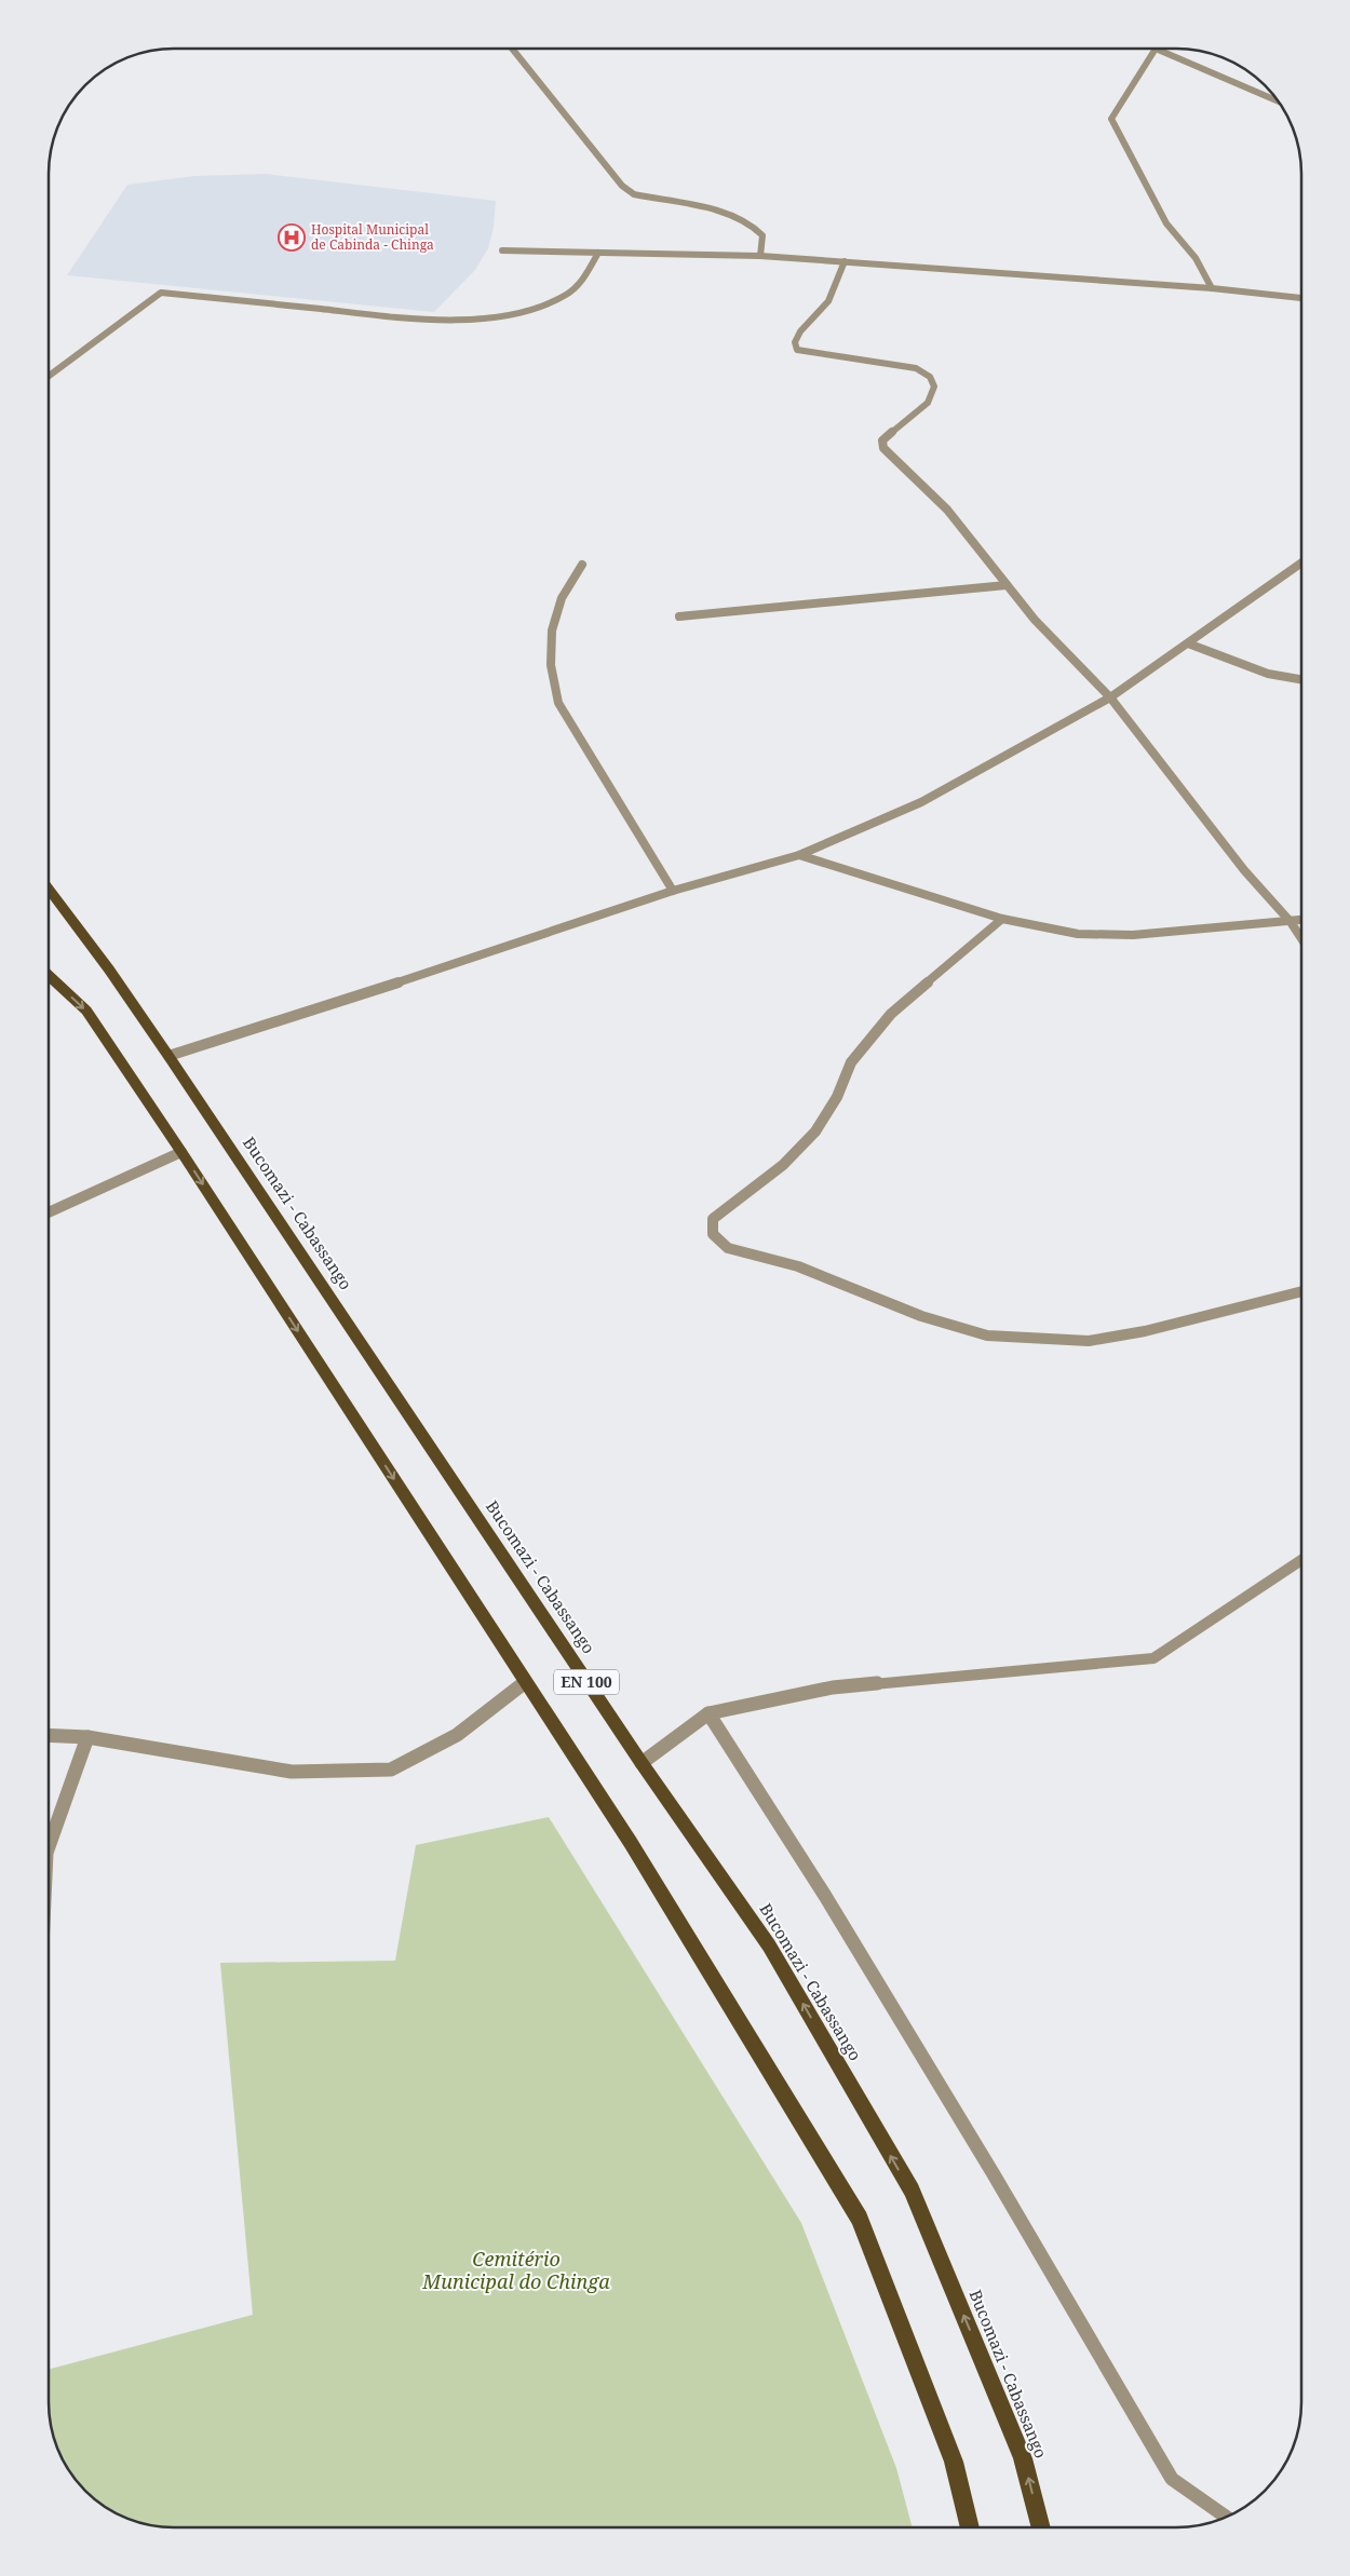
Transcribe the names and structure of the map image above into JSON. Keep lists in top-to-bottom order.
{
  "streets": {
    "main road": ["Bucomazi - Cabassango", "EN 100"]
  },
  "parks": ["Cemitério Municipal do Chinga"],
  "places": {
    "hospital": ["Hospital Municipal de Cabinda - Chinga"]
  }
}
